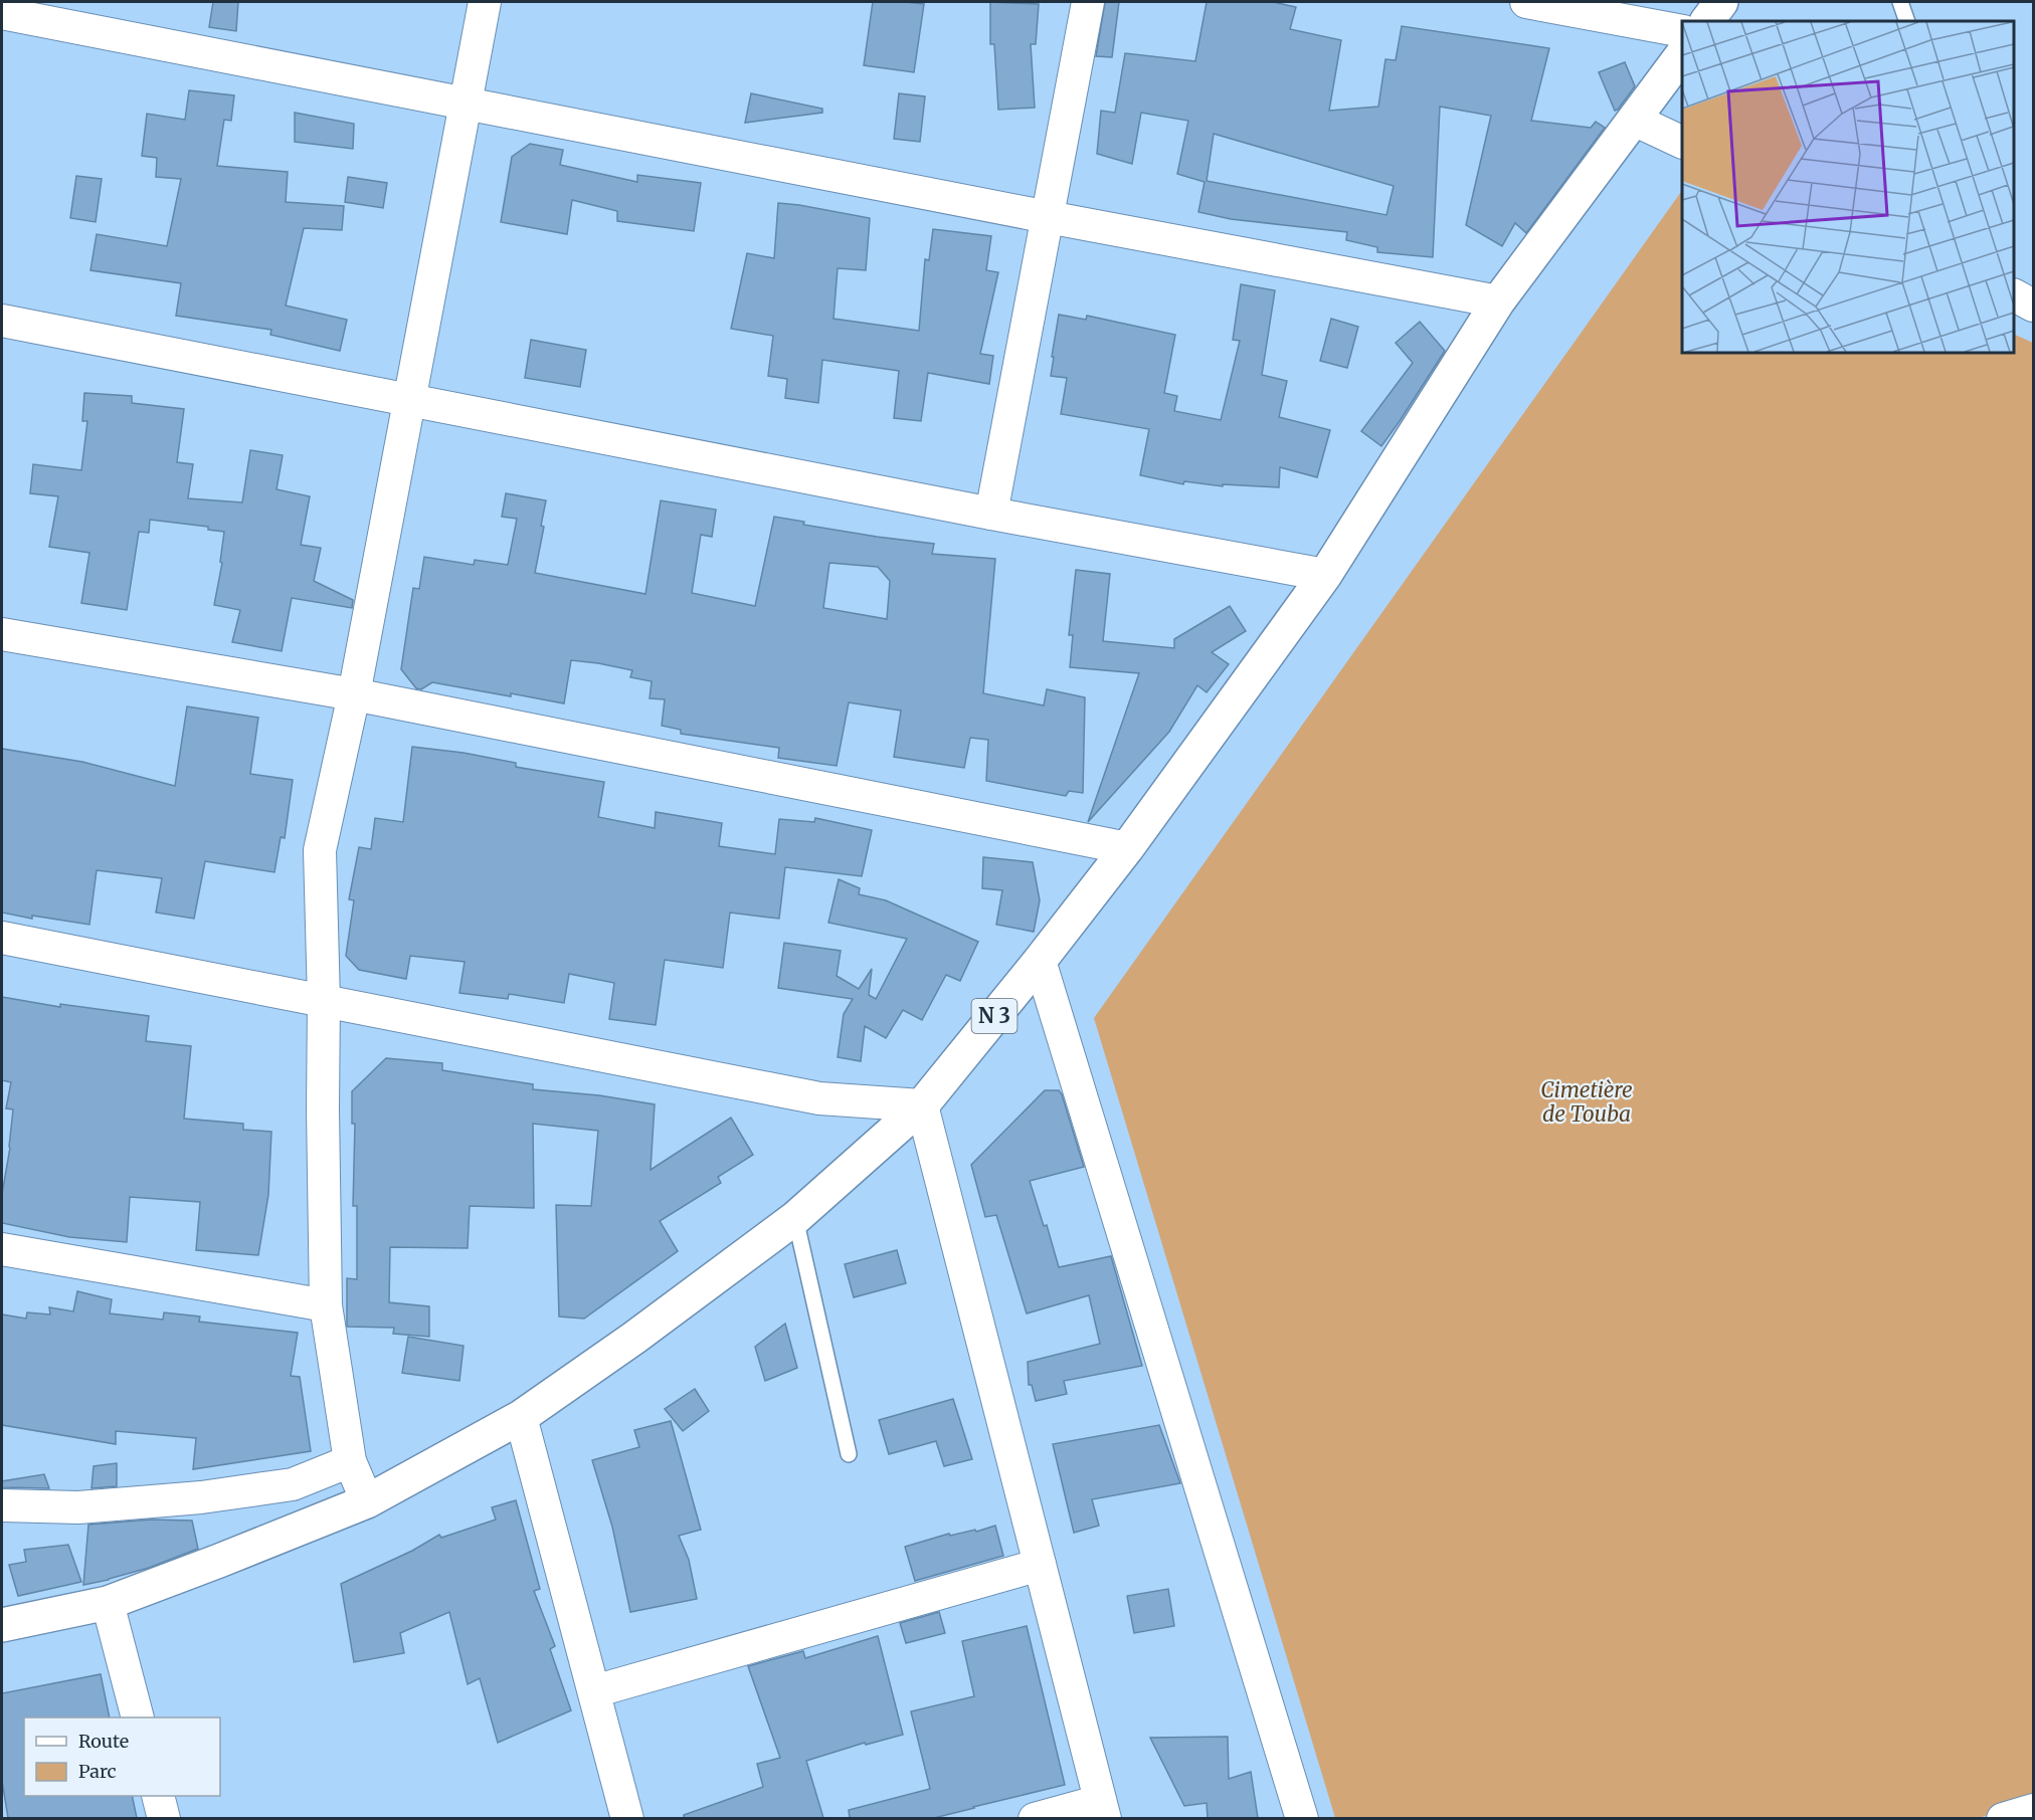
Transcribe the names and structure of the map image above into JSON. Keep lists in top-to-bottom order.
{
  "streets": {
    "main road": ["N 3"]
  },
  "parks": ["Cimetière de Touba"],
  "legend": ["Route", "Parc"]
}
